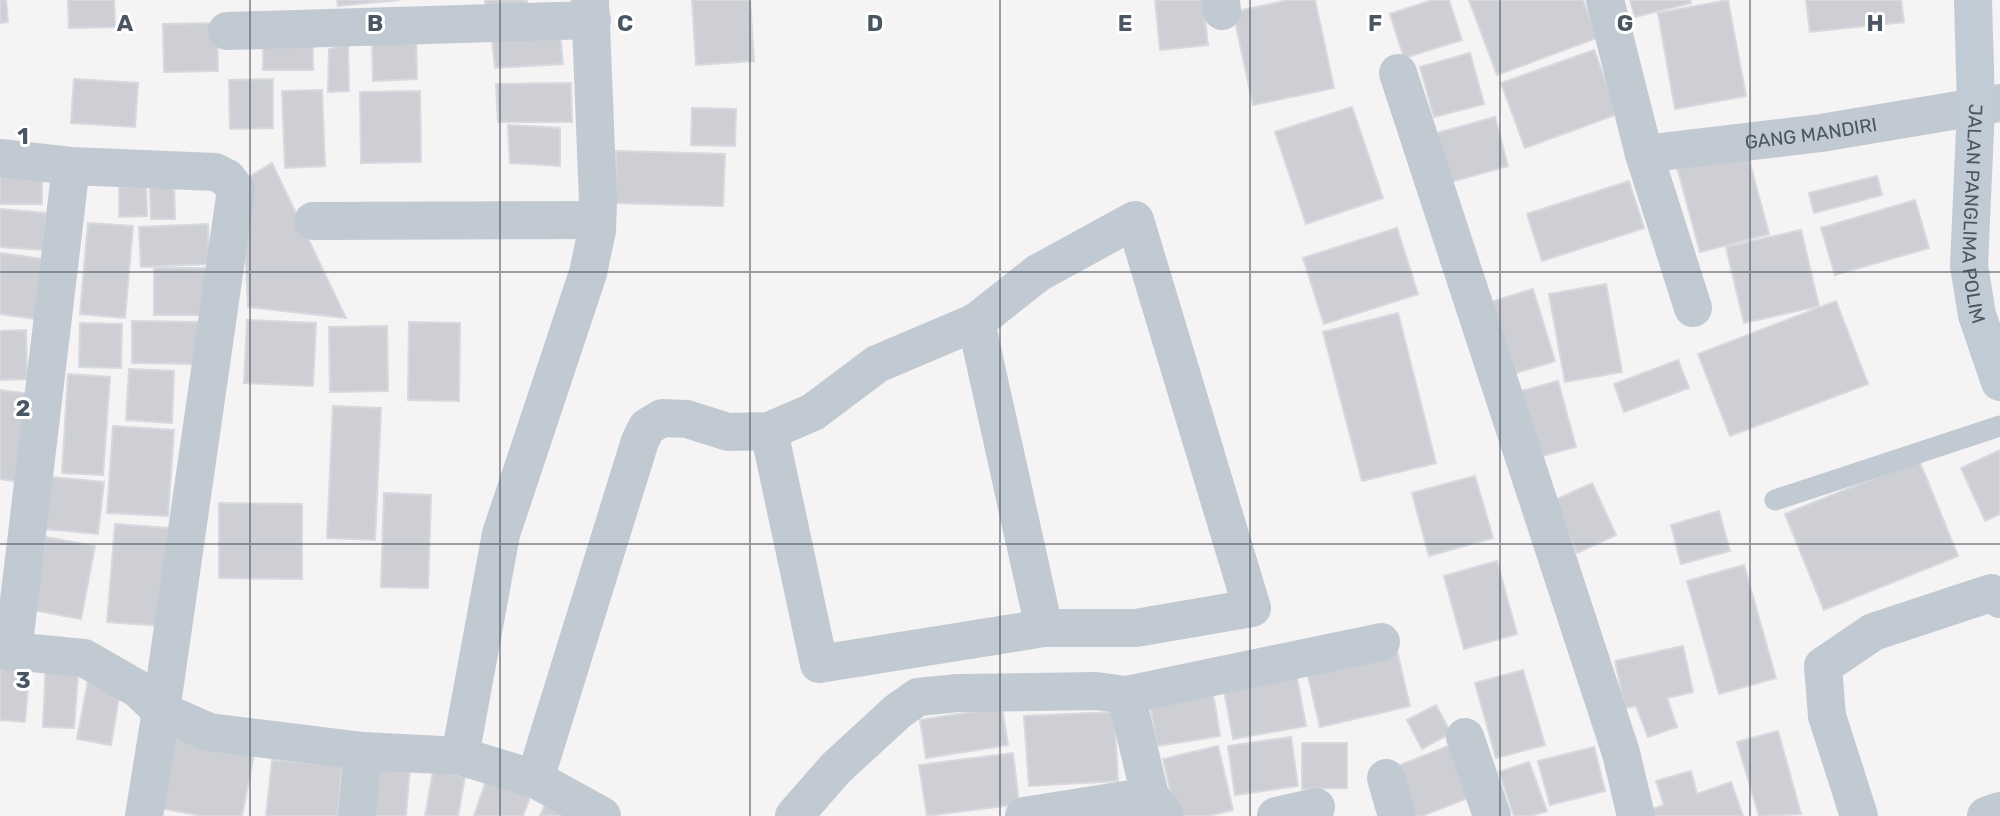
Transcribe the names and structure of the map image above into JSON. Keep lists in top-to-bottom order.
{
  "streets": {
    "street": ["GANG MANDIRI", "JALAN PANGLIMA POLIM"]
  },
  "crossings": [
    ["GANG MANDIRI", "JALAN PANGLIMA POLIM"]
  ],
  "grid": {
    "columns": [
      "A",
      "B",
      "C",
      "D",
      "E",
      "F",
      "G",
      "H"
    ],
    "rows": ["1", "2", "3"]
  }
}
